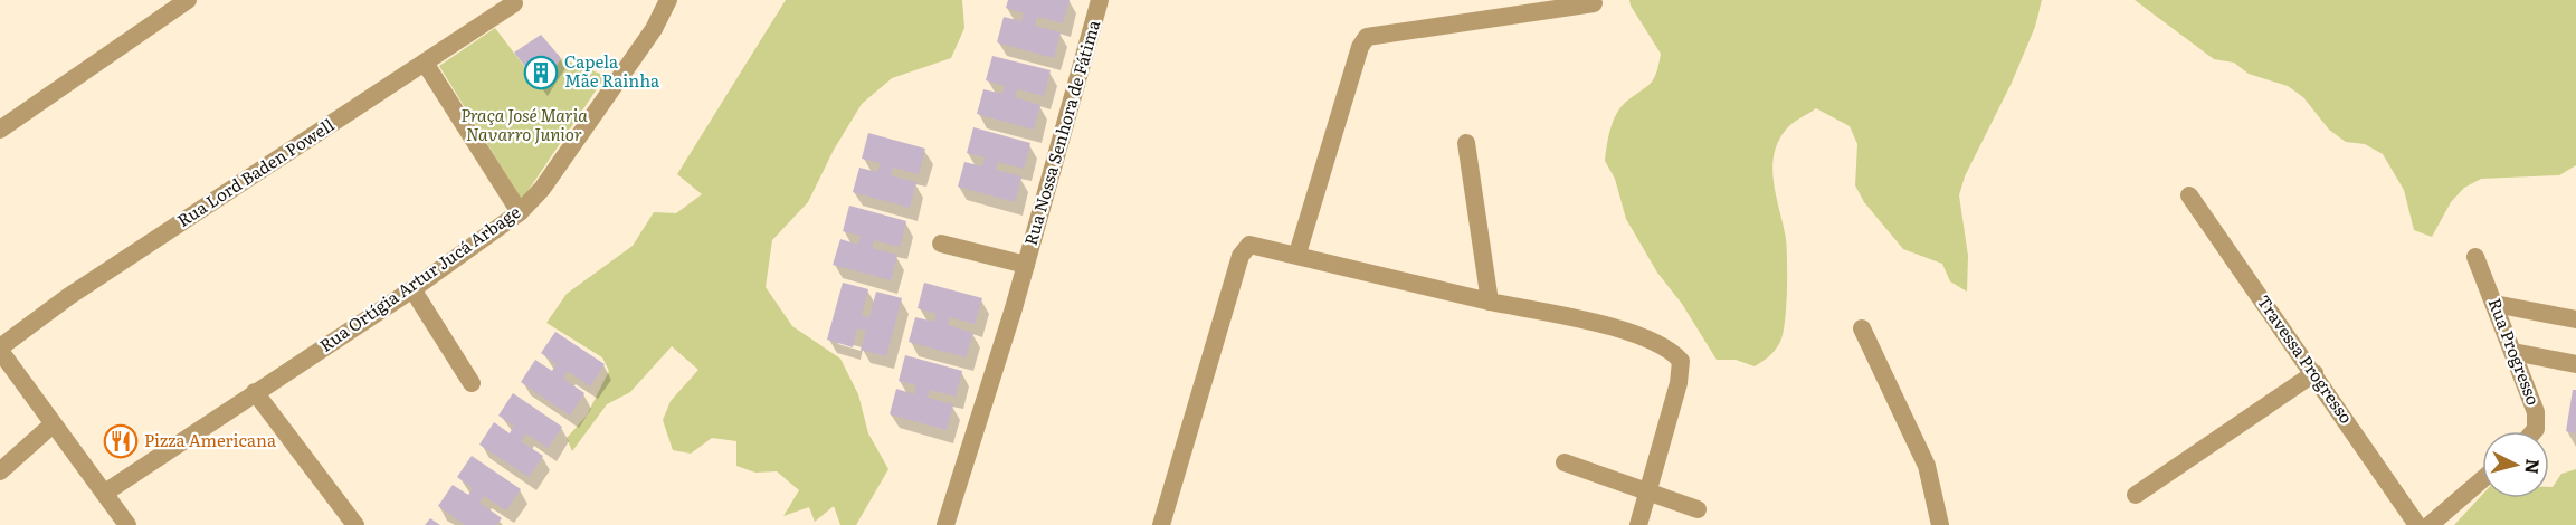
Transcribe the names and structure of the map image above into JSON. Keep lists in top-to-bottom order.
{
  "streets": {
    "street": [
      "Rua Nossa Senhora de Fátima",
      "Rua Lord Baden Powell",
      "Rua Ortígia Artur Jucá Arbage",
      "Rua Progresso",
      "Travessa Progresso"
    ]
  },
  "parks": ["Praça José Maria Navarro Junior"],
  "places": {
    "building": ["Capela Mãe Rainha"],
    "restaurant": ["Pizza Americana"]
  },
  "north": "right"
}
